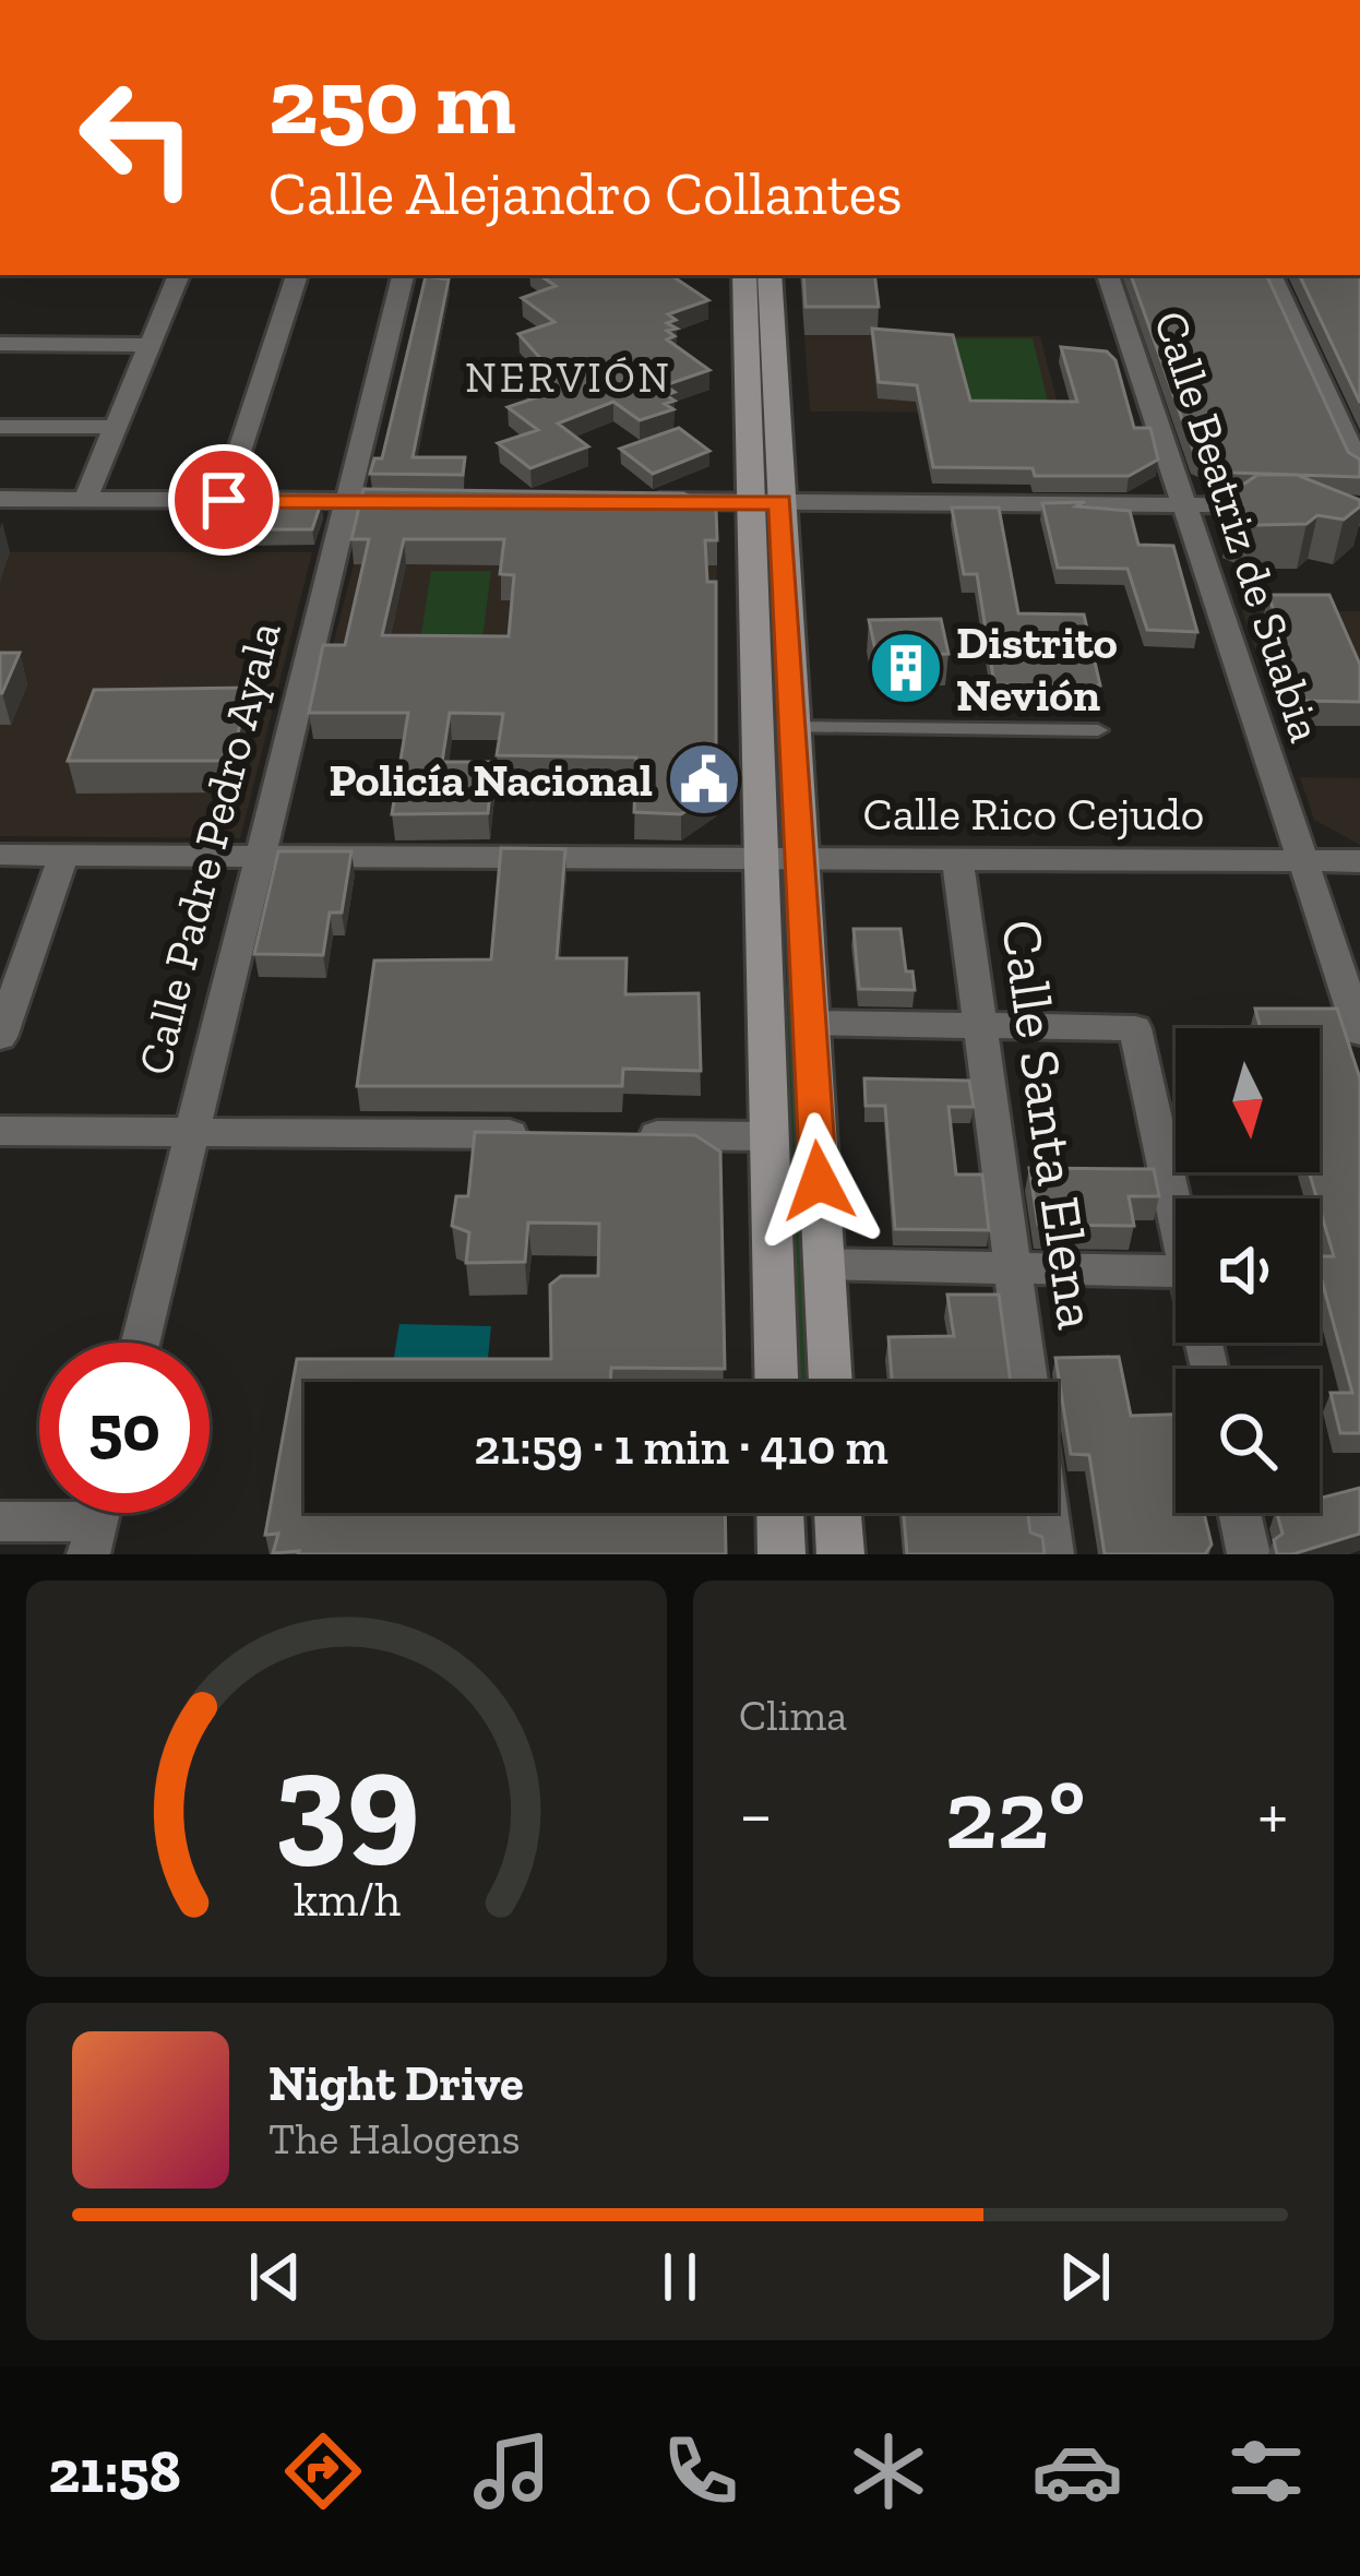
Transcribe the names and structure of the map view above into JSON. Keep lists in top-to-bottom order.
{
  "streets": {
    "street": [
      "Calle Beatriz de Suabia",
      "Calle Rico Cejudo",
      "Calle Padre Pedro Ayala",
      "Calle Santa Elena"
    ]
  },
  "crossings": [
    ["Calle Beatriz de Suabia", "Calle Rico Cejudo"],
    ["Calle Rico Cejudo", "Calle Padre Pedro Ayala"],
    ["Calle Rico Cejudo", "Calle Santa Elena"]
  ],
  "districts": ["NERVIÓN"],
  "places": {
    "building": ["Distrito Nevión"],
    "public building": ["Policía Nacional"]
  },
  "north": "bottom",
  "page": {
    "turn": ["250 m", "Calle Alejandro Collantes"],
    "limit": "50",
    "trip": "21:59 · 1 min · 410 m",
    "tile": "Clima",
    "heat": ["−", "22°", "+"],
    "song": ["Night Drive", "The Halogens"],
    "tabs": "21:58",
    "gauge": ["39", "km/h"]
  }
}
